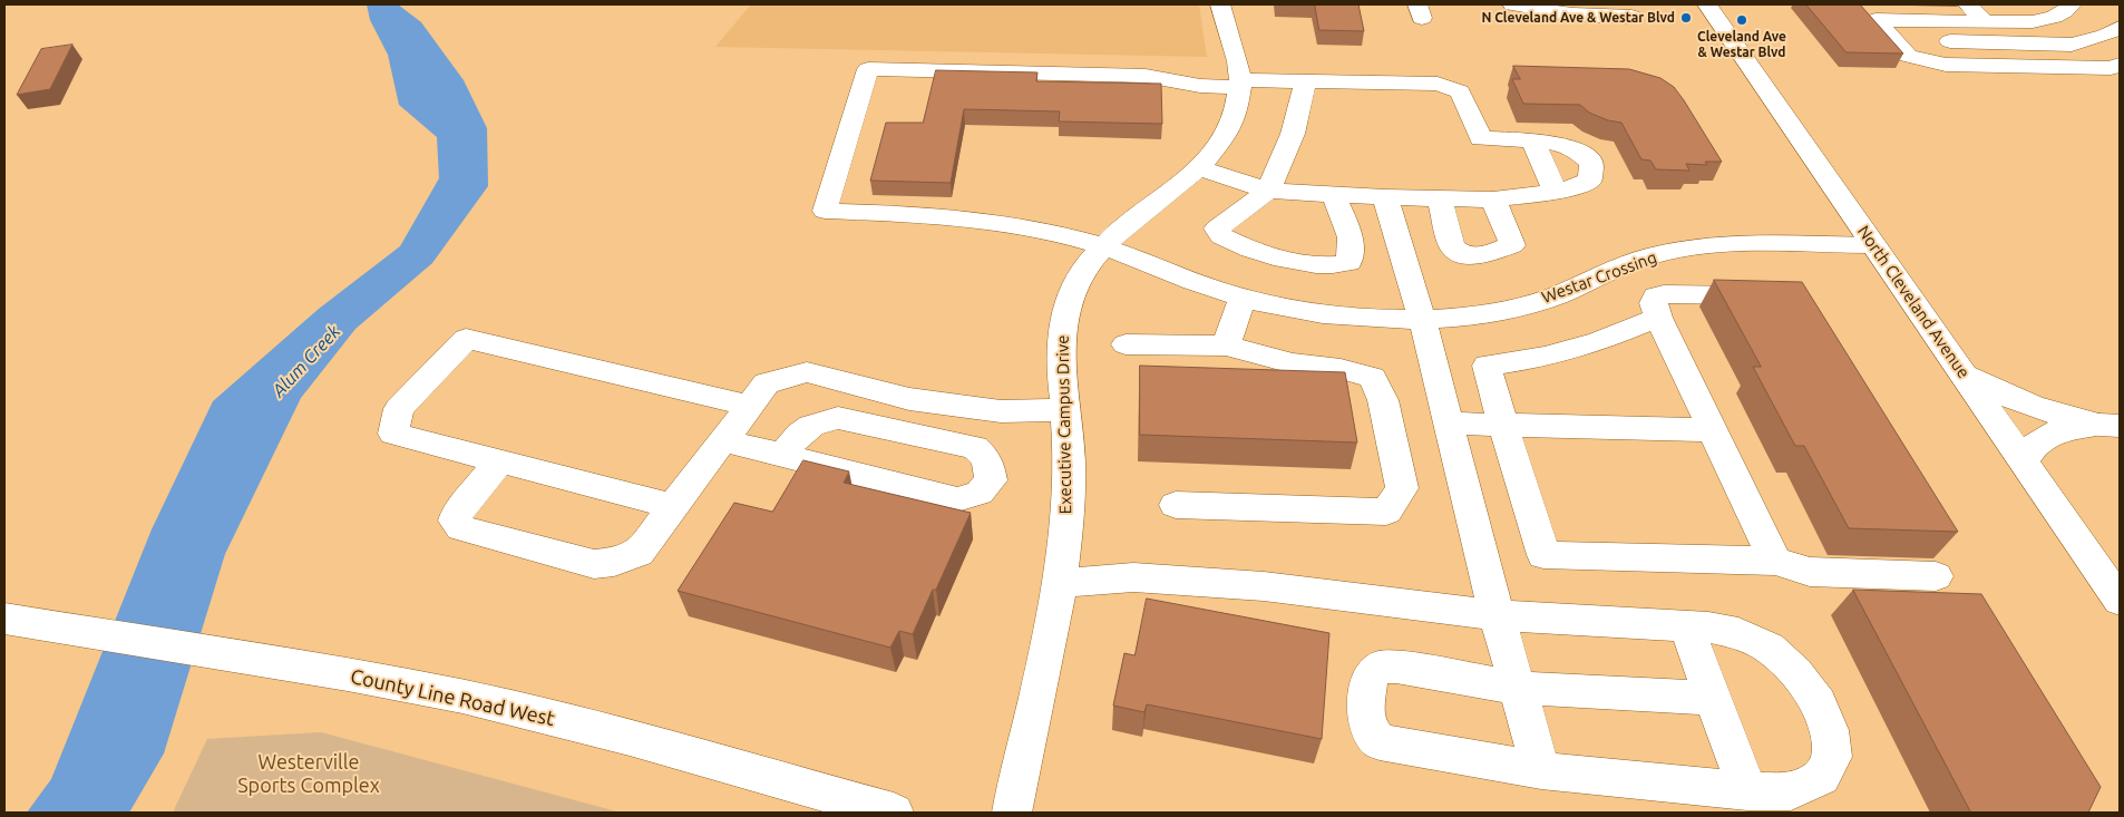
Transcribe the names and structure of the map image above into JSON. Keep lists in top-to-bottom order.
{
  "streets": {
    "street": [
      "Westar Crossing",
      "North Cleveland Avenue",
      "Executive Campus Drive",
      "County Line Road West"
    ]
  },
  "crossings": [
    ["Westar Crossing", "North Cleveland Avenue"],
    ["Westar Crossing", "Executive Campus Drive"]
  ],
  "water": ["Alum Creek"],
  "parks": ["Westerville Sports Complex"],
  "places": ["N Cleveland Ave & Westar Blvd", "Cleveland Ave & Westar Blvd"]
}
